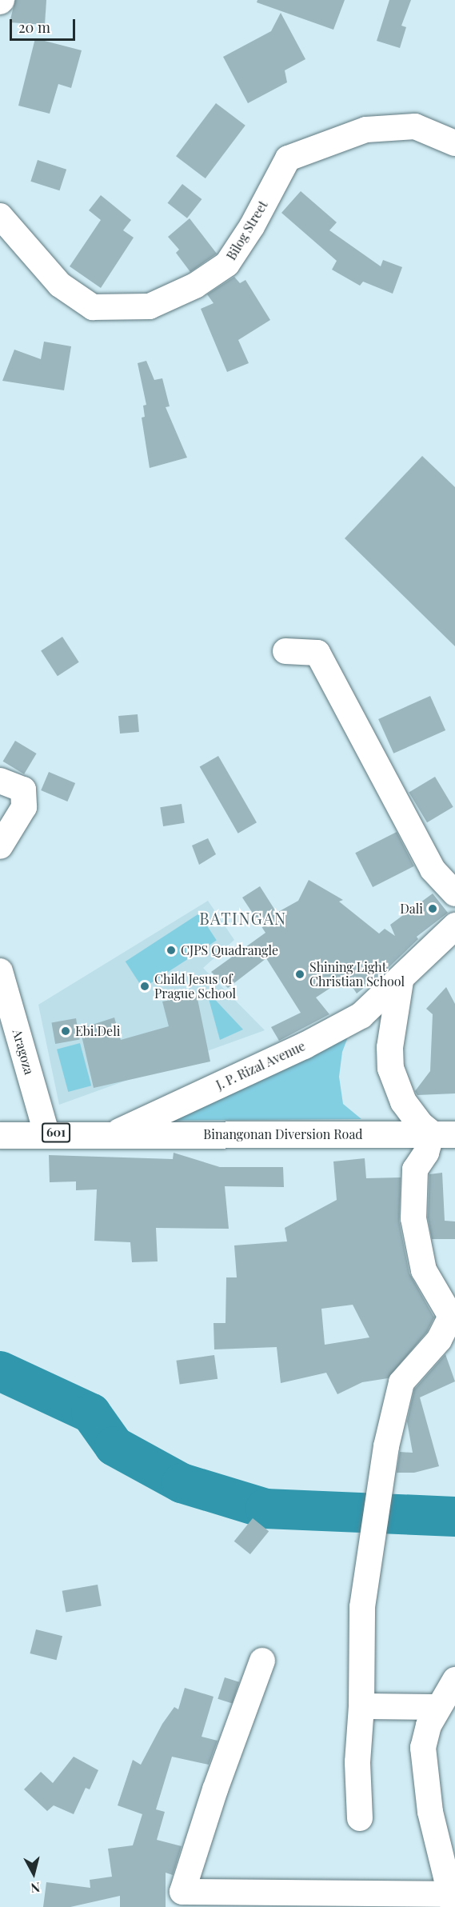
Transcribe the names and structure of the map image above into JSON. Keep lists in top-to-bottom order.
{
  "streets": {
    "main road": ["J. P. Rizal Avenue", "601", "Binangonan Diversion Road"],
    "street": ["Bilog Street", "Aragoza"]
  },
  "crossings": [
    ["Aragoza", "601"],
    ["J. P. Rizal Avenue", "601"],
    ["J. P. Rizal Avenue", "Binangonan Diversion Road"],
    ["601", "Binangonan Diversion Road"]
  ],
  "districts": ["BATINGAN"],
  "places": [
    "Dali",
    "CJPS Quadrangle",
    "Shining Light Christian School",
    "Child Jesus of Prague School",
    "Ebi.Deli"
  ],
  "scale_bar": "20 m",
  "north": "bottom"
}
